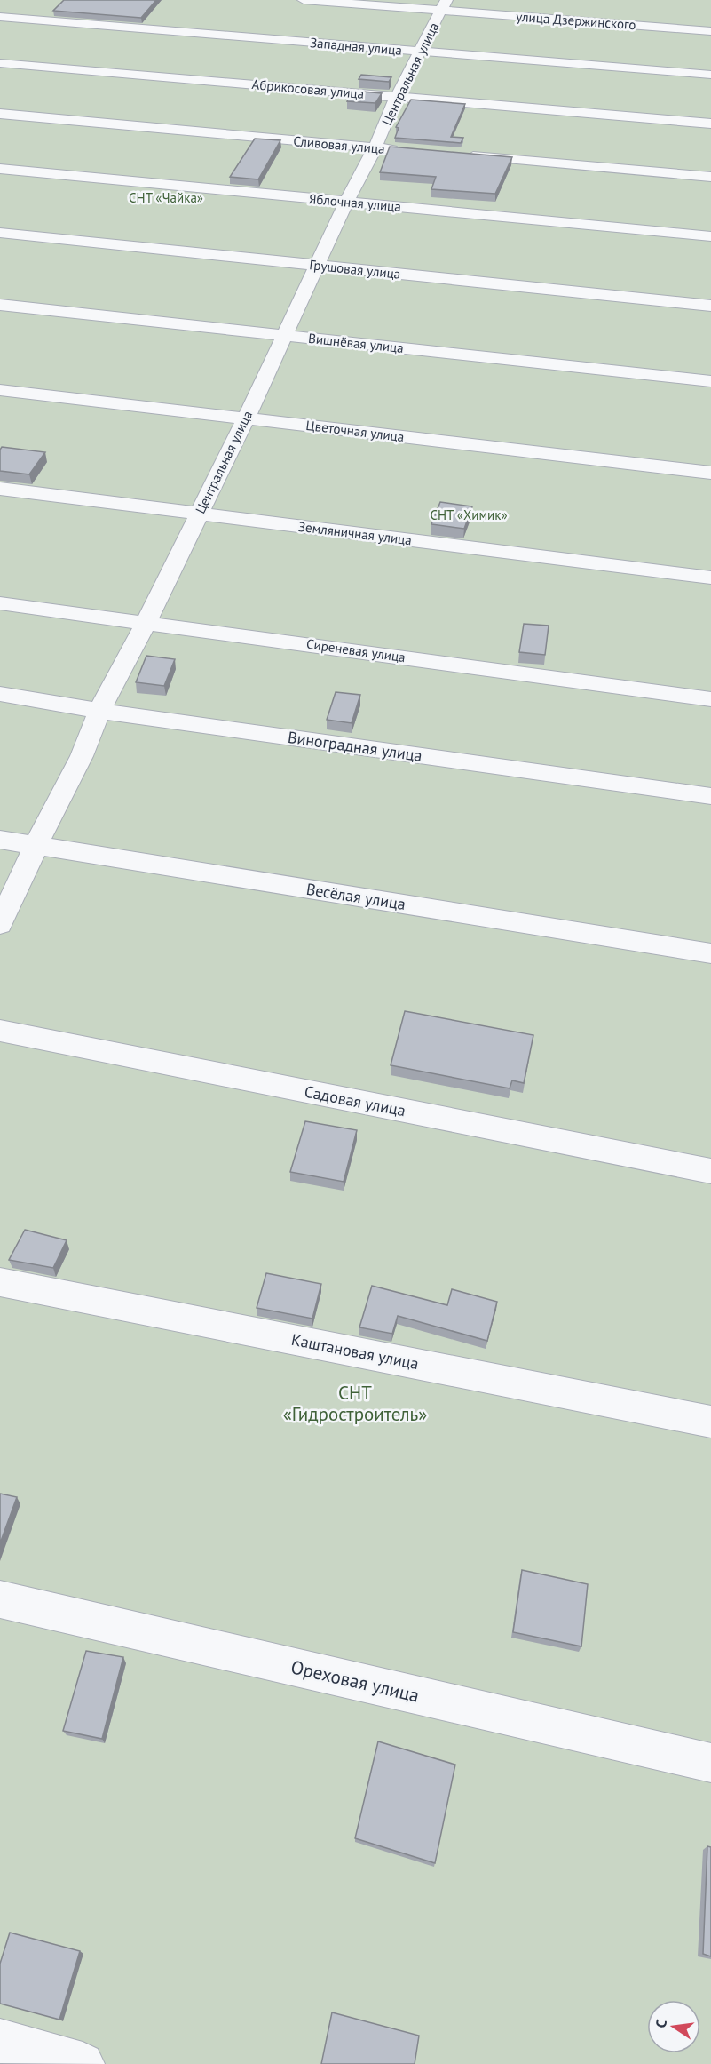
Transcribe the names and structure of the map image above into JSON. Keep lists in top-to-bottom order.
{
  "streets": {
    "street": [
      "улица Дзержинского",
      "Западная улица",
      "Центральная улица",
      "Абрикосовая улица",
      "Сливовая улица",
      "Яблочная улица",
      "Грушовая улица",
      "Вишнёвая улица",
      "Цветочная улица",
      "Земляничная улица",
      "Сиреневая улица",
      "Виноградная улица",
      "Весёлая улица",
      "Садовая улица",
      "Каштановая улица",
      "Ореховая улица"
    ]
  },
  "crossings": [
    ["улица Дзержинского", "Центральная улица"],
    ["Западная улица", "Центральная улица"],
    ["Центральная улица", "Абрикосовая улица"],
    ["Центральная улица", "Сливовая улица"],
    ["Центральная улица", "Яблочная улица"],
    ["Центральная улица", "Грушовая улица"],
    ["Центральная улица", "Вишнёвая улица"],
    ["Центральная улица", "Цветочная улица"],
    ["Центральная улица", "Земляничная улица"],
    ["Центральная улица", "Сиреневая улица"],
    ["Центральная улица", "Виноградная улица"],
    ["Центральная улица", "Весёлая улица"]
  ],
  "parks": ["СНТ «Чайка»", "СНТ «Химик»", "СНТ «Гидростроитель»"],
  "north": "left"
}
